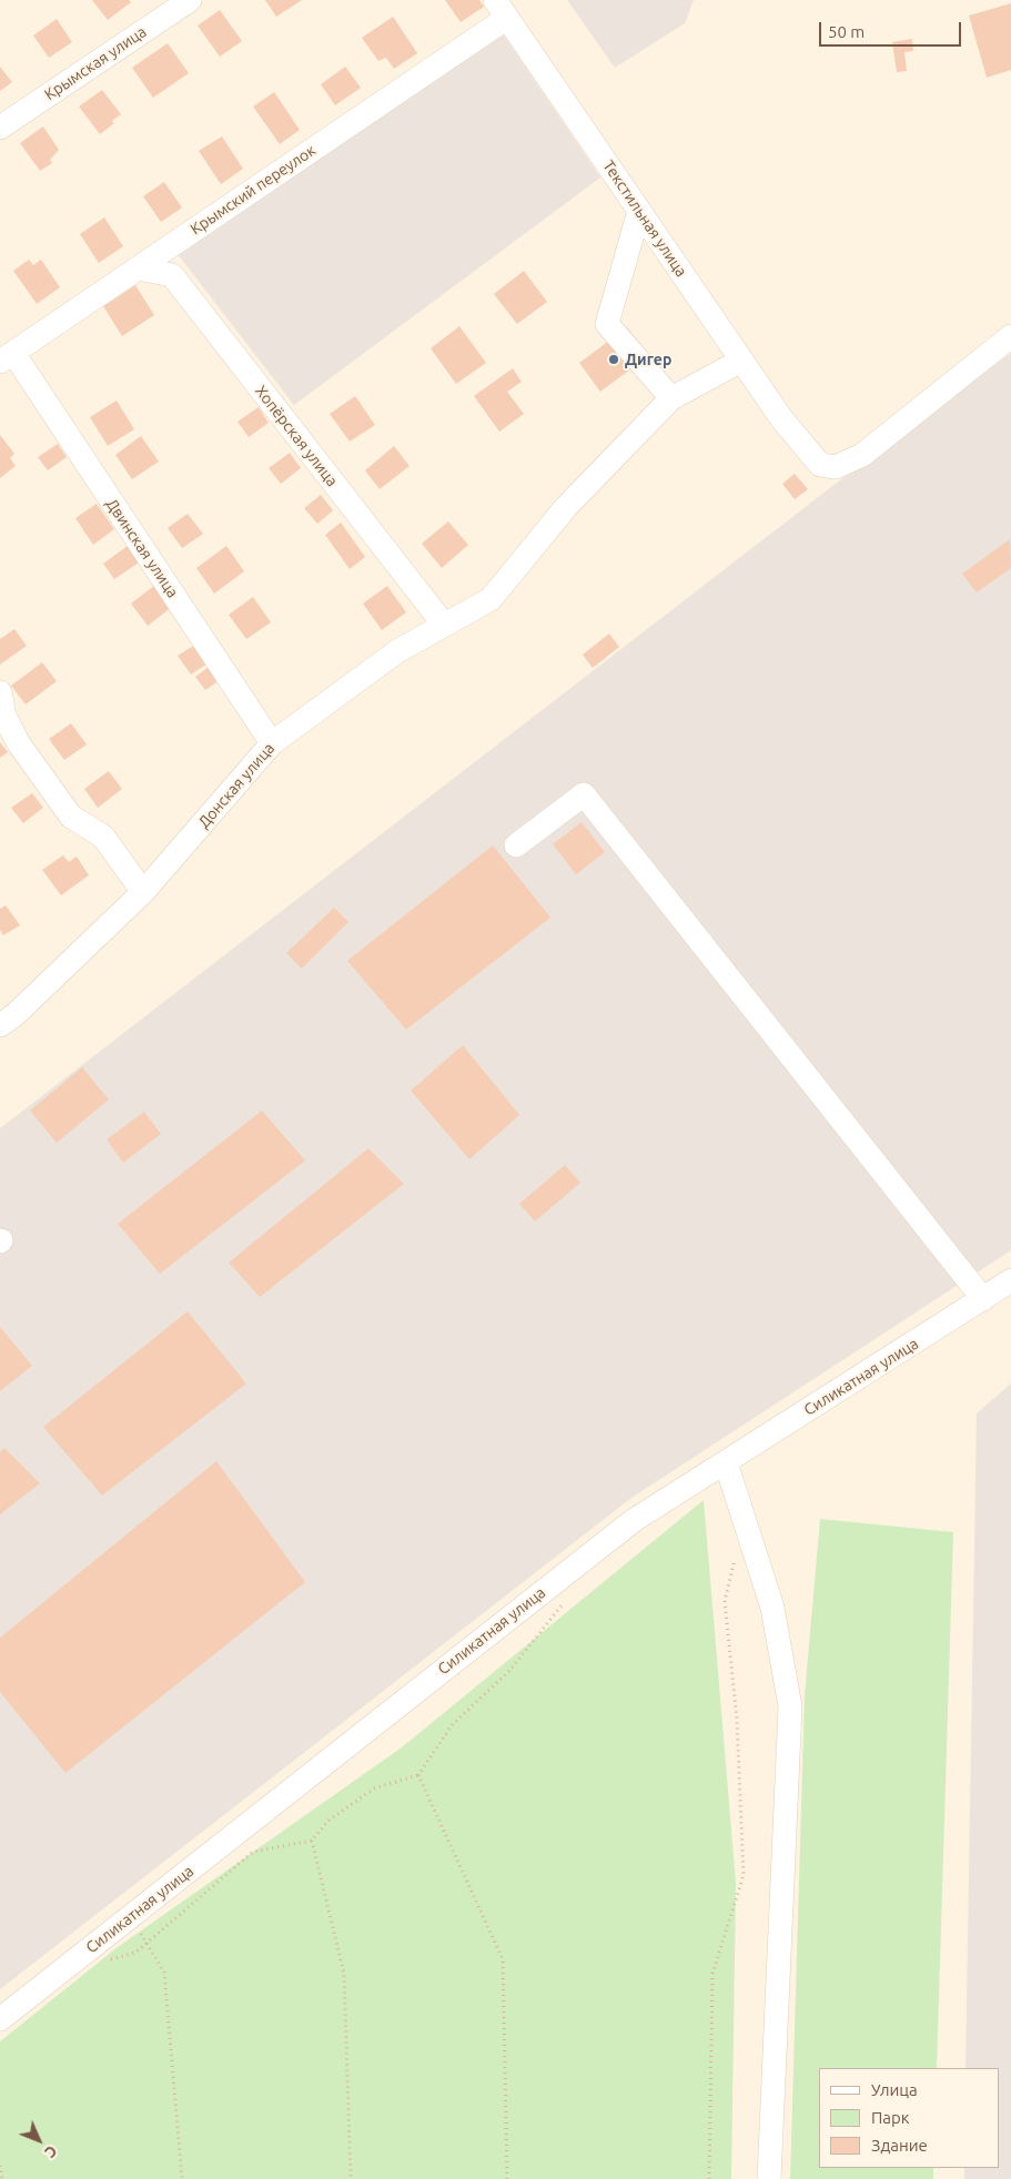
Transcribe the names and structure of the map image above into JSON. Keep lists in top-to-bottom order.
{
  "streets": {
    "street": [
      "Крымская улица",
      "Крымский переулок",
      "Текстильная улица",
      "Хопёрская улица",
      "Двинская улица",
      "Донская улица",
      "Силикатная улица"
    ]
  },
  "crossings": [
    ["Крымский переулок", "Текстильная улица"],
    ["Крымский переулок", "Хопёрская улица"],
    ["Крымский переулок", "Двинская улица"],
    ["Текстильная улица", "Донская улица"],
    ["Хопёрская улица", "Донская улица"],
    ["Двинская улица", "Донская улица"]
  ],
  "places": ["Дигер"],
  "legend": ["Улица", "Парк", "Здание"],
  "scale_bar": "50 m",
  "north": "bottom right"
}
